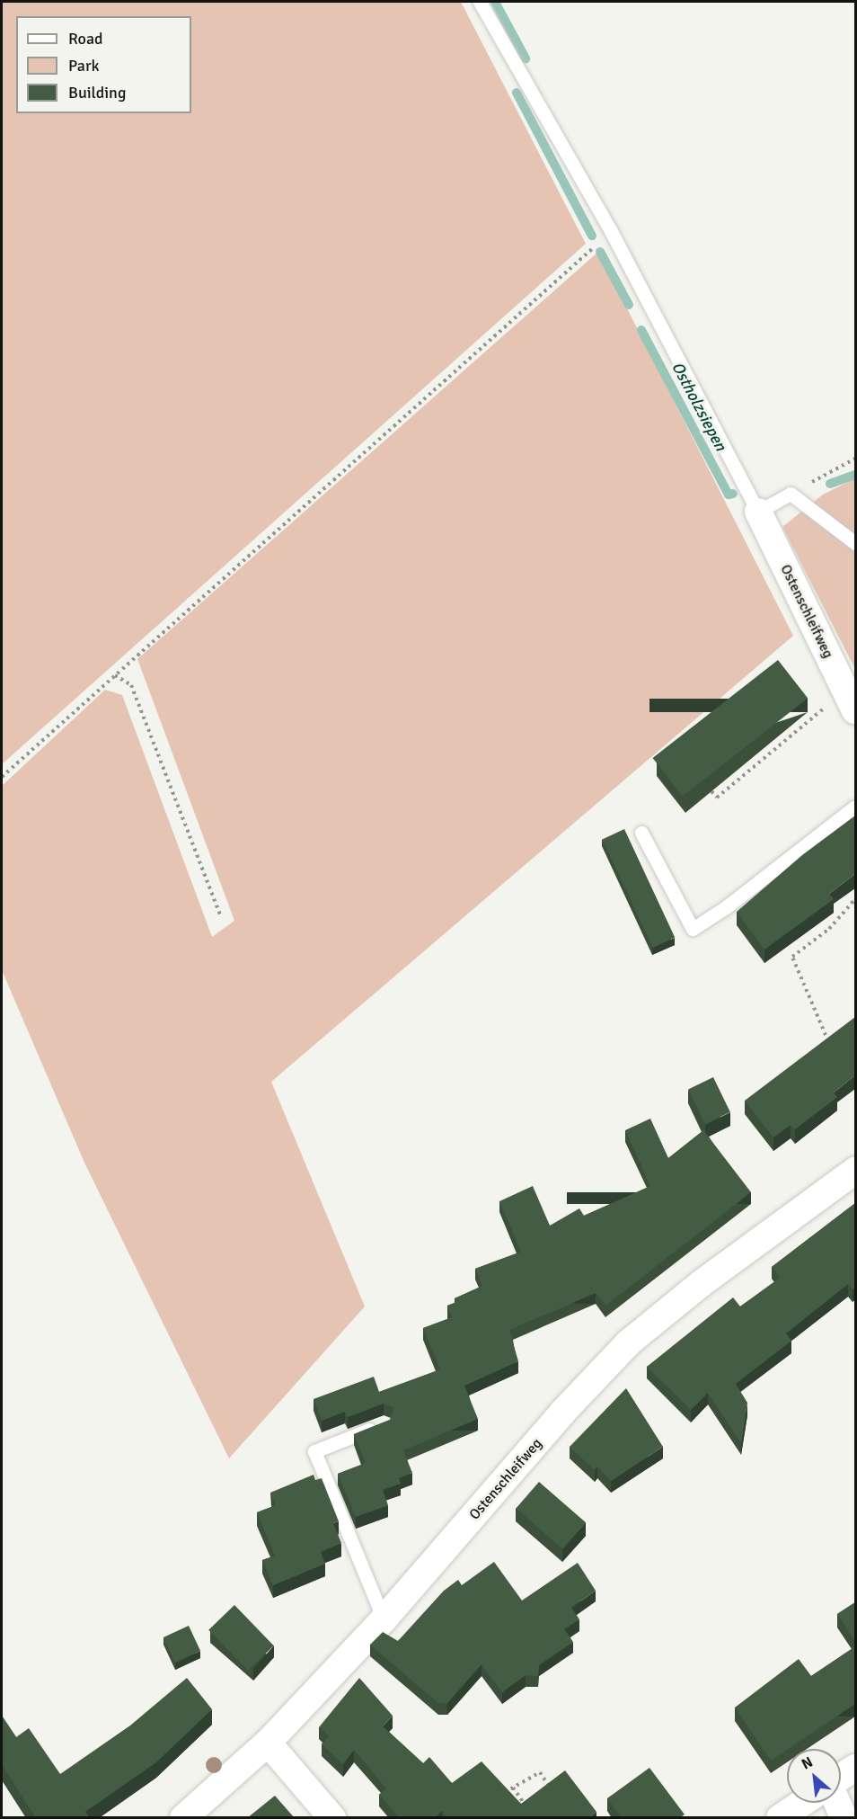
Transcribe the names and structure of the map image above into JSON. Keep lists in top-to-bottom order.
{
  "streets": {
    "street": ["Ostenschleifweg"]
  },
  "water": ["Ostholzsiepen"],
  "legend": ["Road", "Park", "Building"],
  "north": "top left"
}
